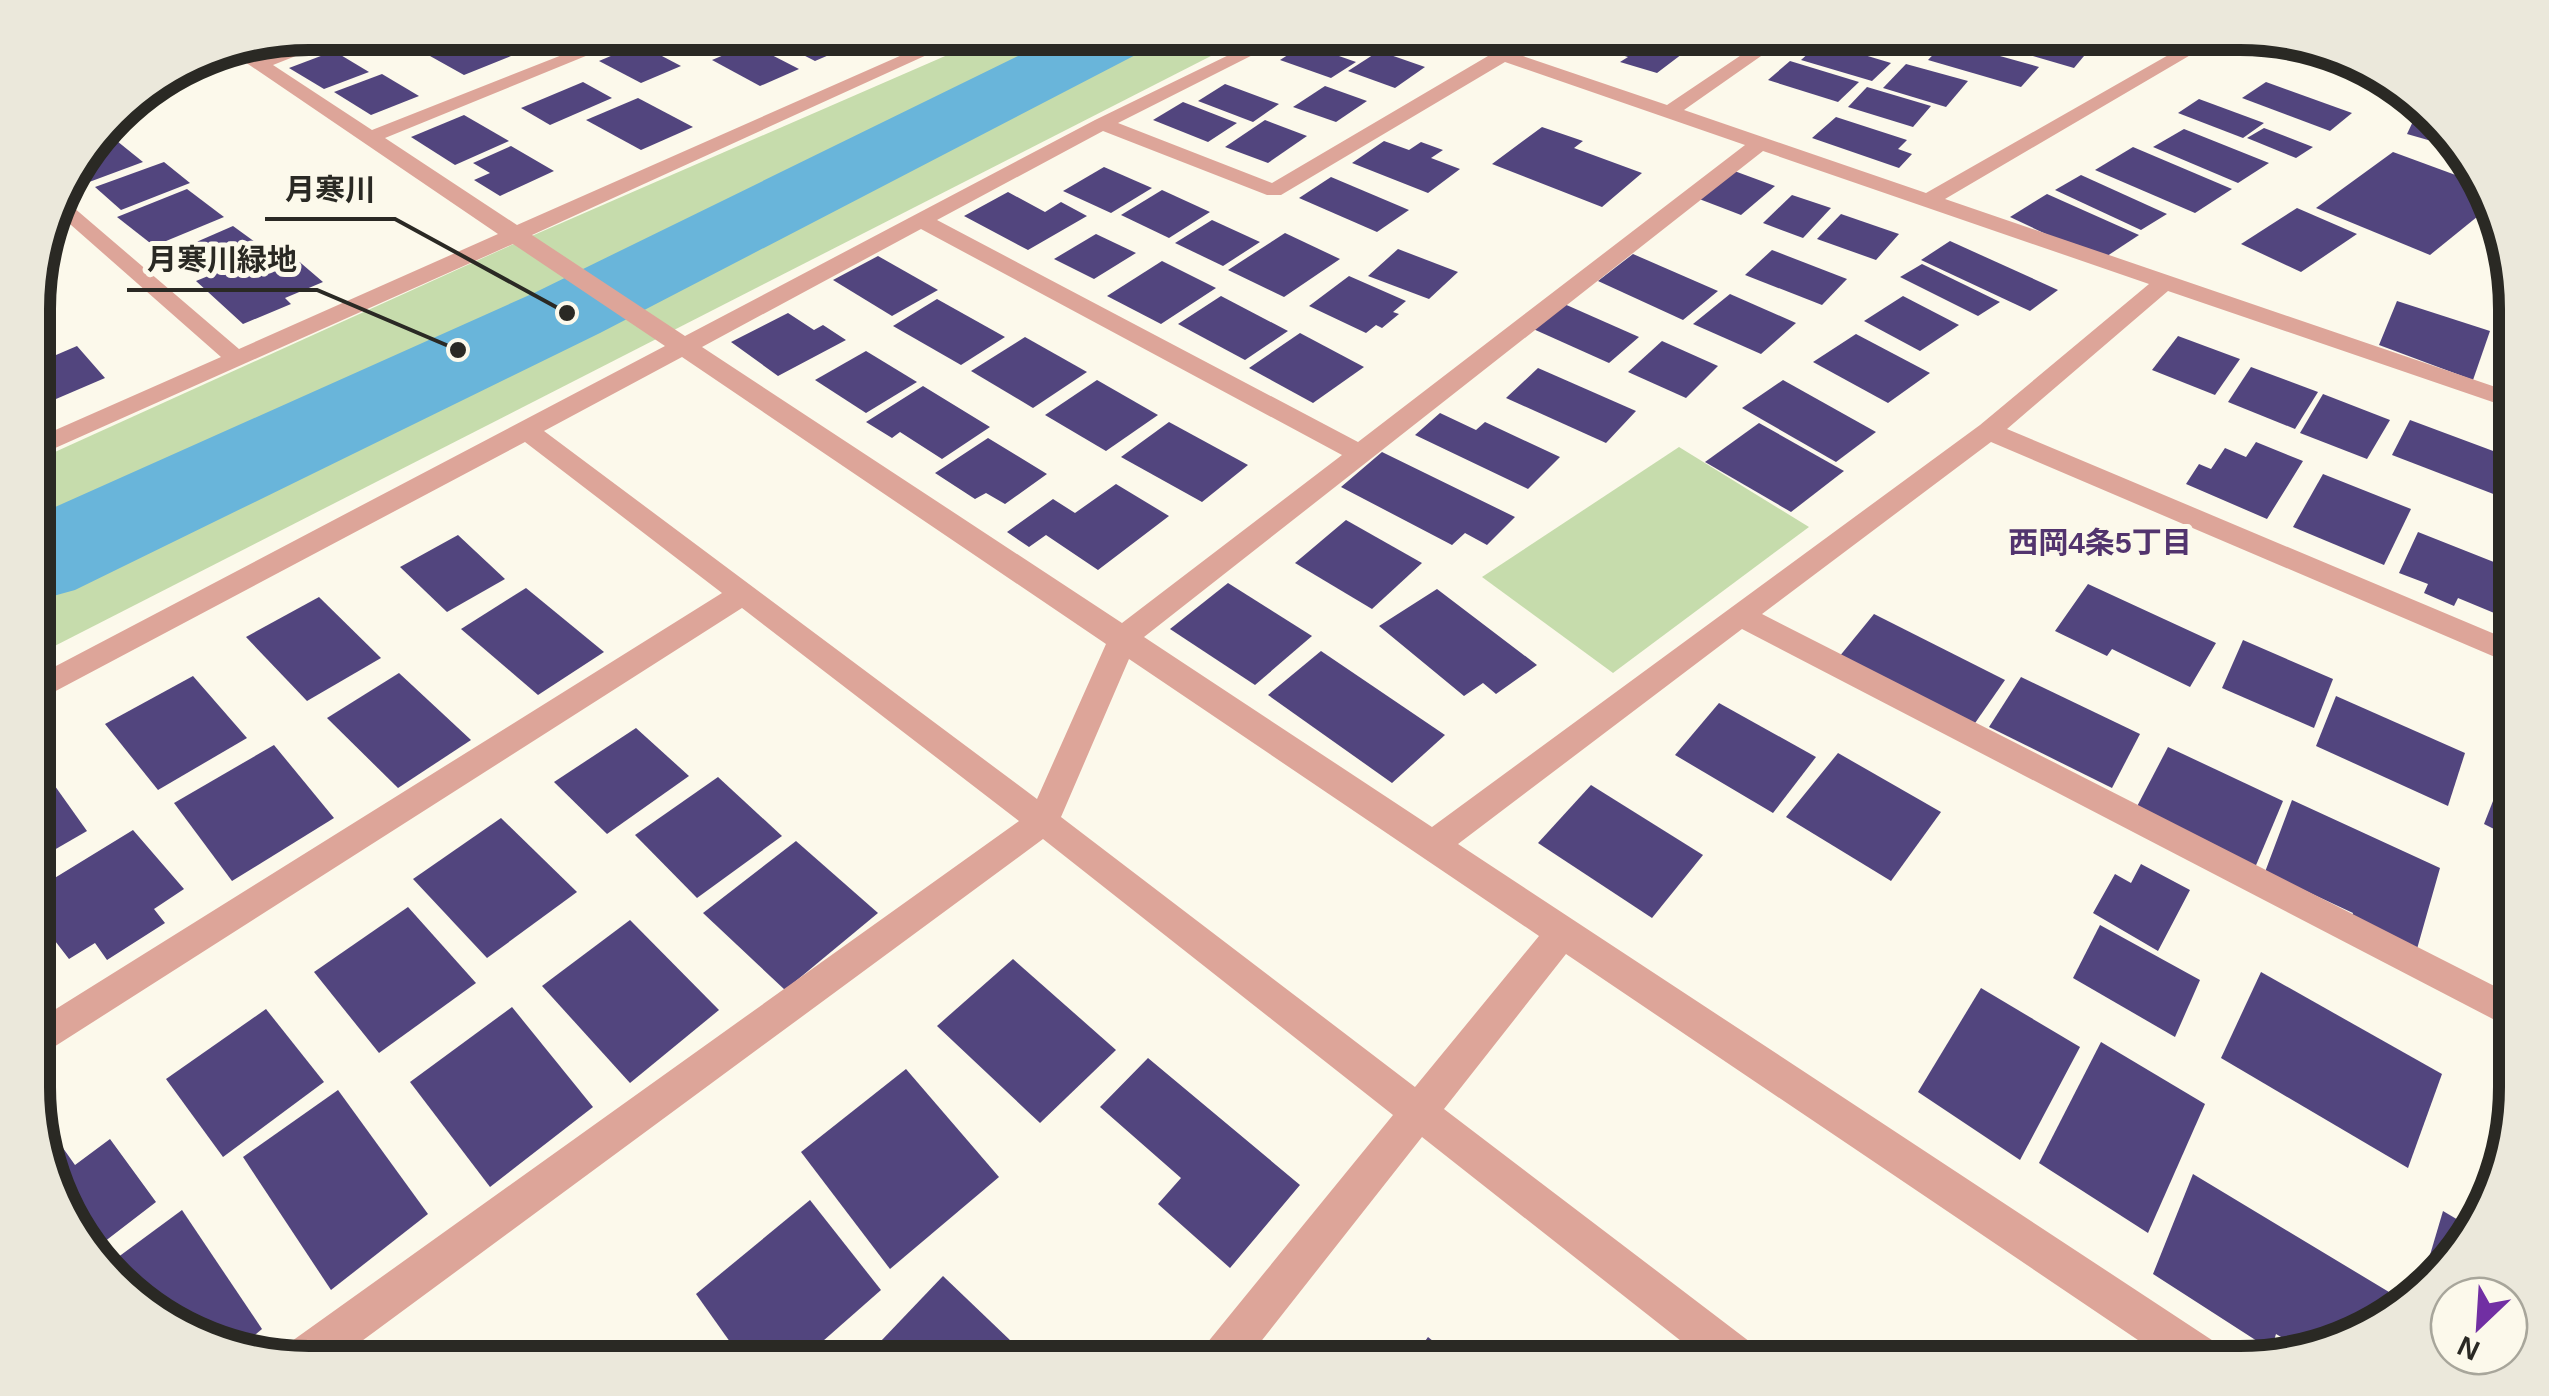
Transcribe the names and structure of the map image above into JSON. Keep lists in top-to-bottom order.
{
  "districts": ["西岡4条5丁目"],
  "places": ["月寒川", "月寒川緑地"],
  "north": "bottom left"
}
